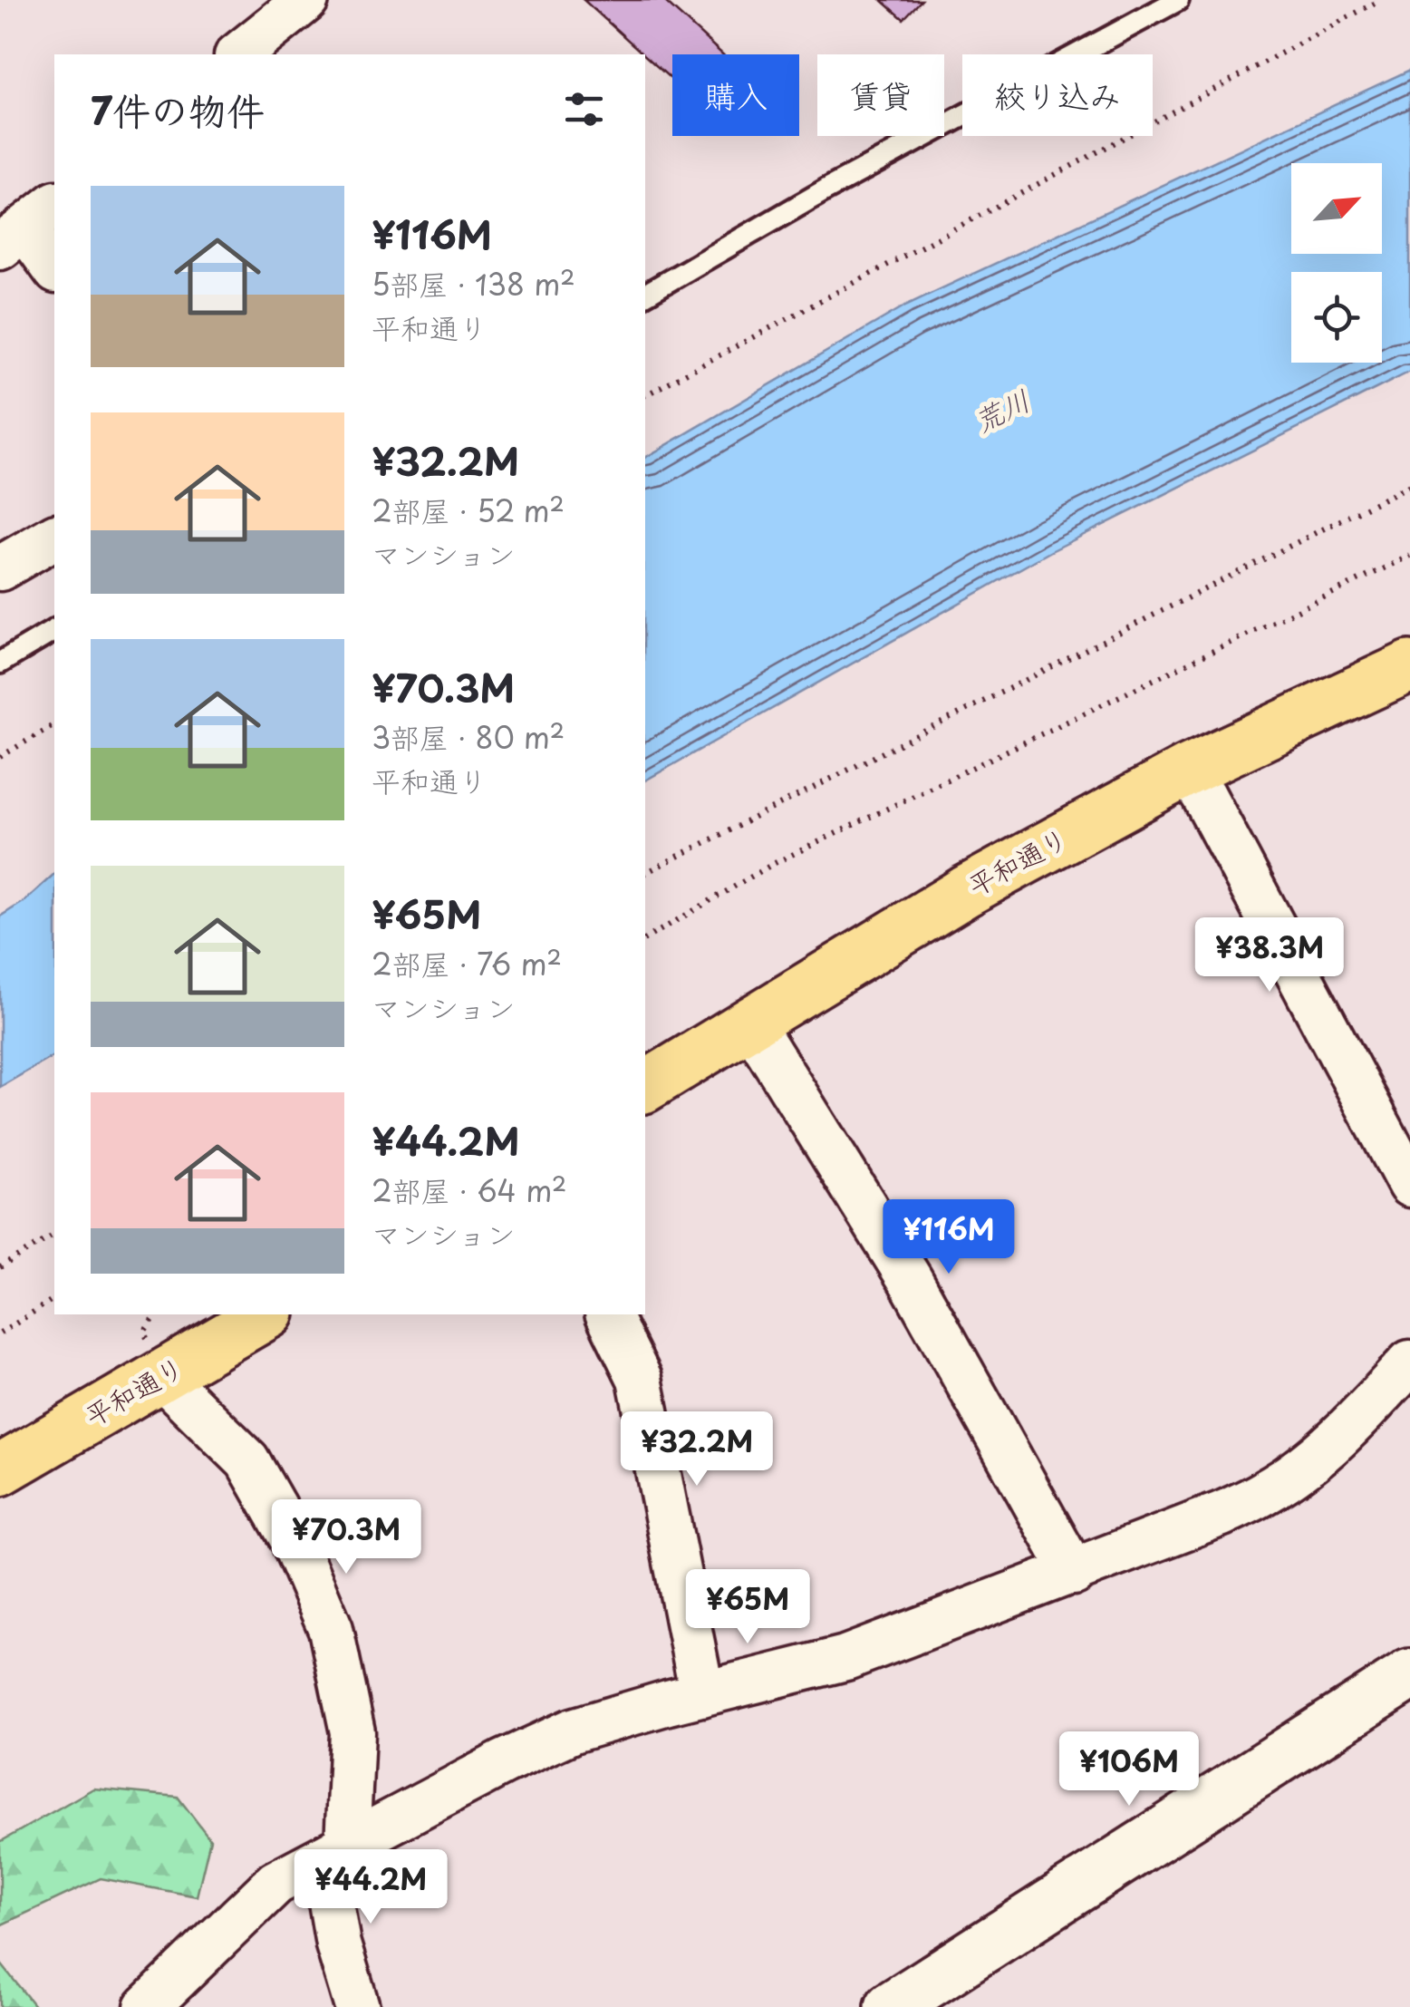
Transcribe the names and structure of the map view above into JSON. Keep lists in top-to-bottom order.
{
  "streets": {
    "highway": ["平和通り"]
  },
  "water": ["荒川"],
  "north": "top right",
  "page": {
    "chip": ["購入", "賃貸", "絞り込み"],
    "heading": "7件の物件",
    "list": [
      {
        "name": "¥116M",
        "note": "5部屋 · 138 m² · 平和通り"
      },
      {
        "name": "¥32.2M",
        "note": "2部屋 · 52 m² · マンション"
      },
      {
        "name": "¥70.3M",
        "note": "3部屋 · 80 m² · 平和通り"
      },
      {
        "name": "¥65M",
        "note": "2部屋 · 76 m² · マンション"
      },
      {
        "name": "¥44.2M",
        "note": "2部屋 · 64 m² · マンション"
      }
    ],
    "price": [
      "¥38.3M",
      "¥116M",
      "¥32.2M",
      "¥70.3M",
      "¥65M",
      "¥106M",
      "¥44.2M"
    ]
  }
}
